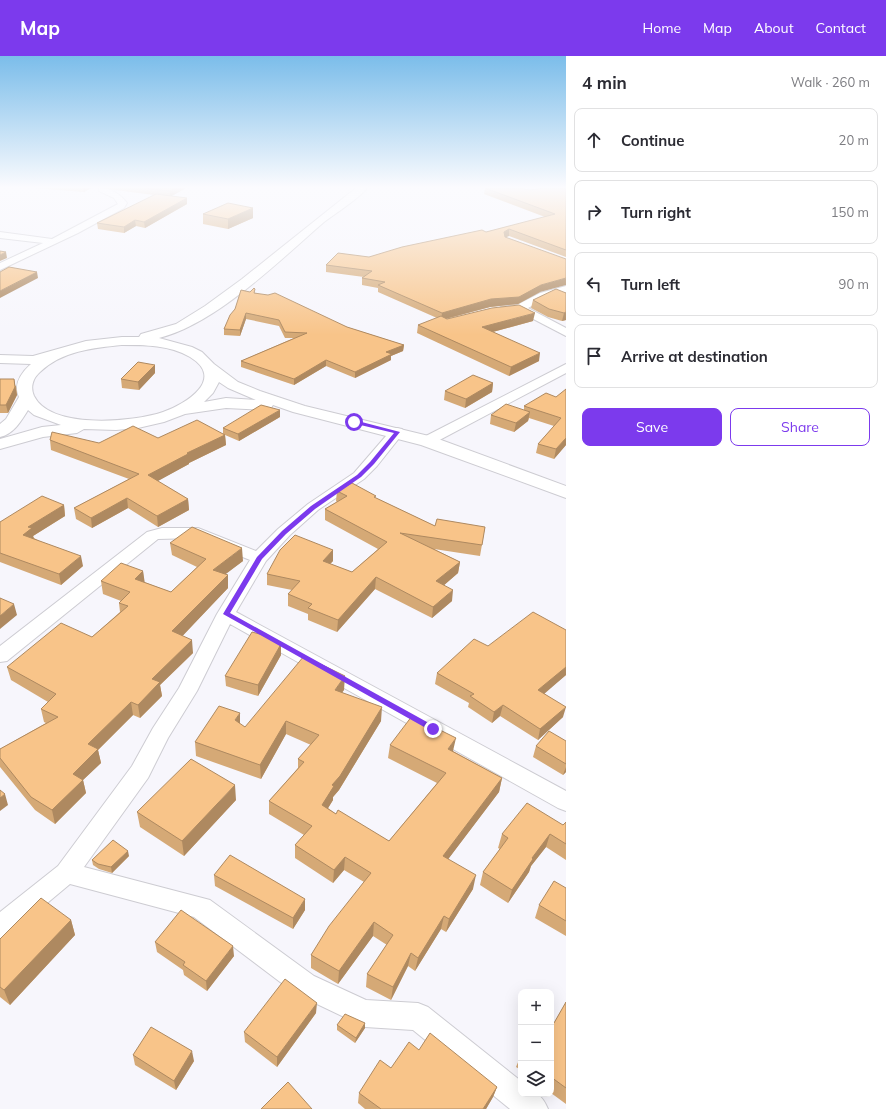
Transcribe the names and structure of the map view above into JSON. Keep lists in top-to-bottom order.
{
  "page": {
    "header": "Map",
    "nav": [
      "Home",
      "Map",
      "About",
      "Contact"
    ],
    "heading": ["4 min", "Walk · 260 m"],
    "list": [
      ["Continue", "20 m"],
      ["Turn right", "150 m"],
      ["Turn left", "90 m"],
      "Arrive at destination"
    ],
    "buttons": ["Save", "Share"],
    "map_buttons": ["+", "−"]
  }
}
